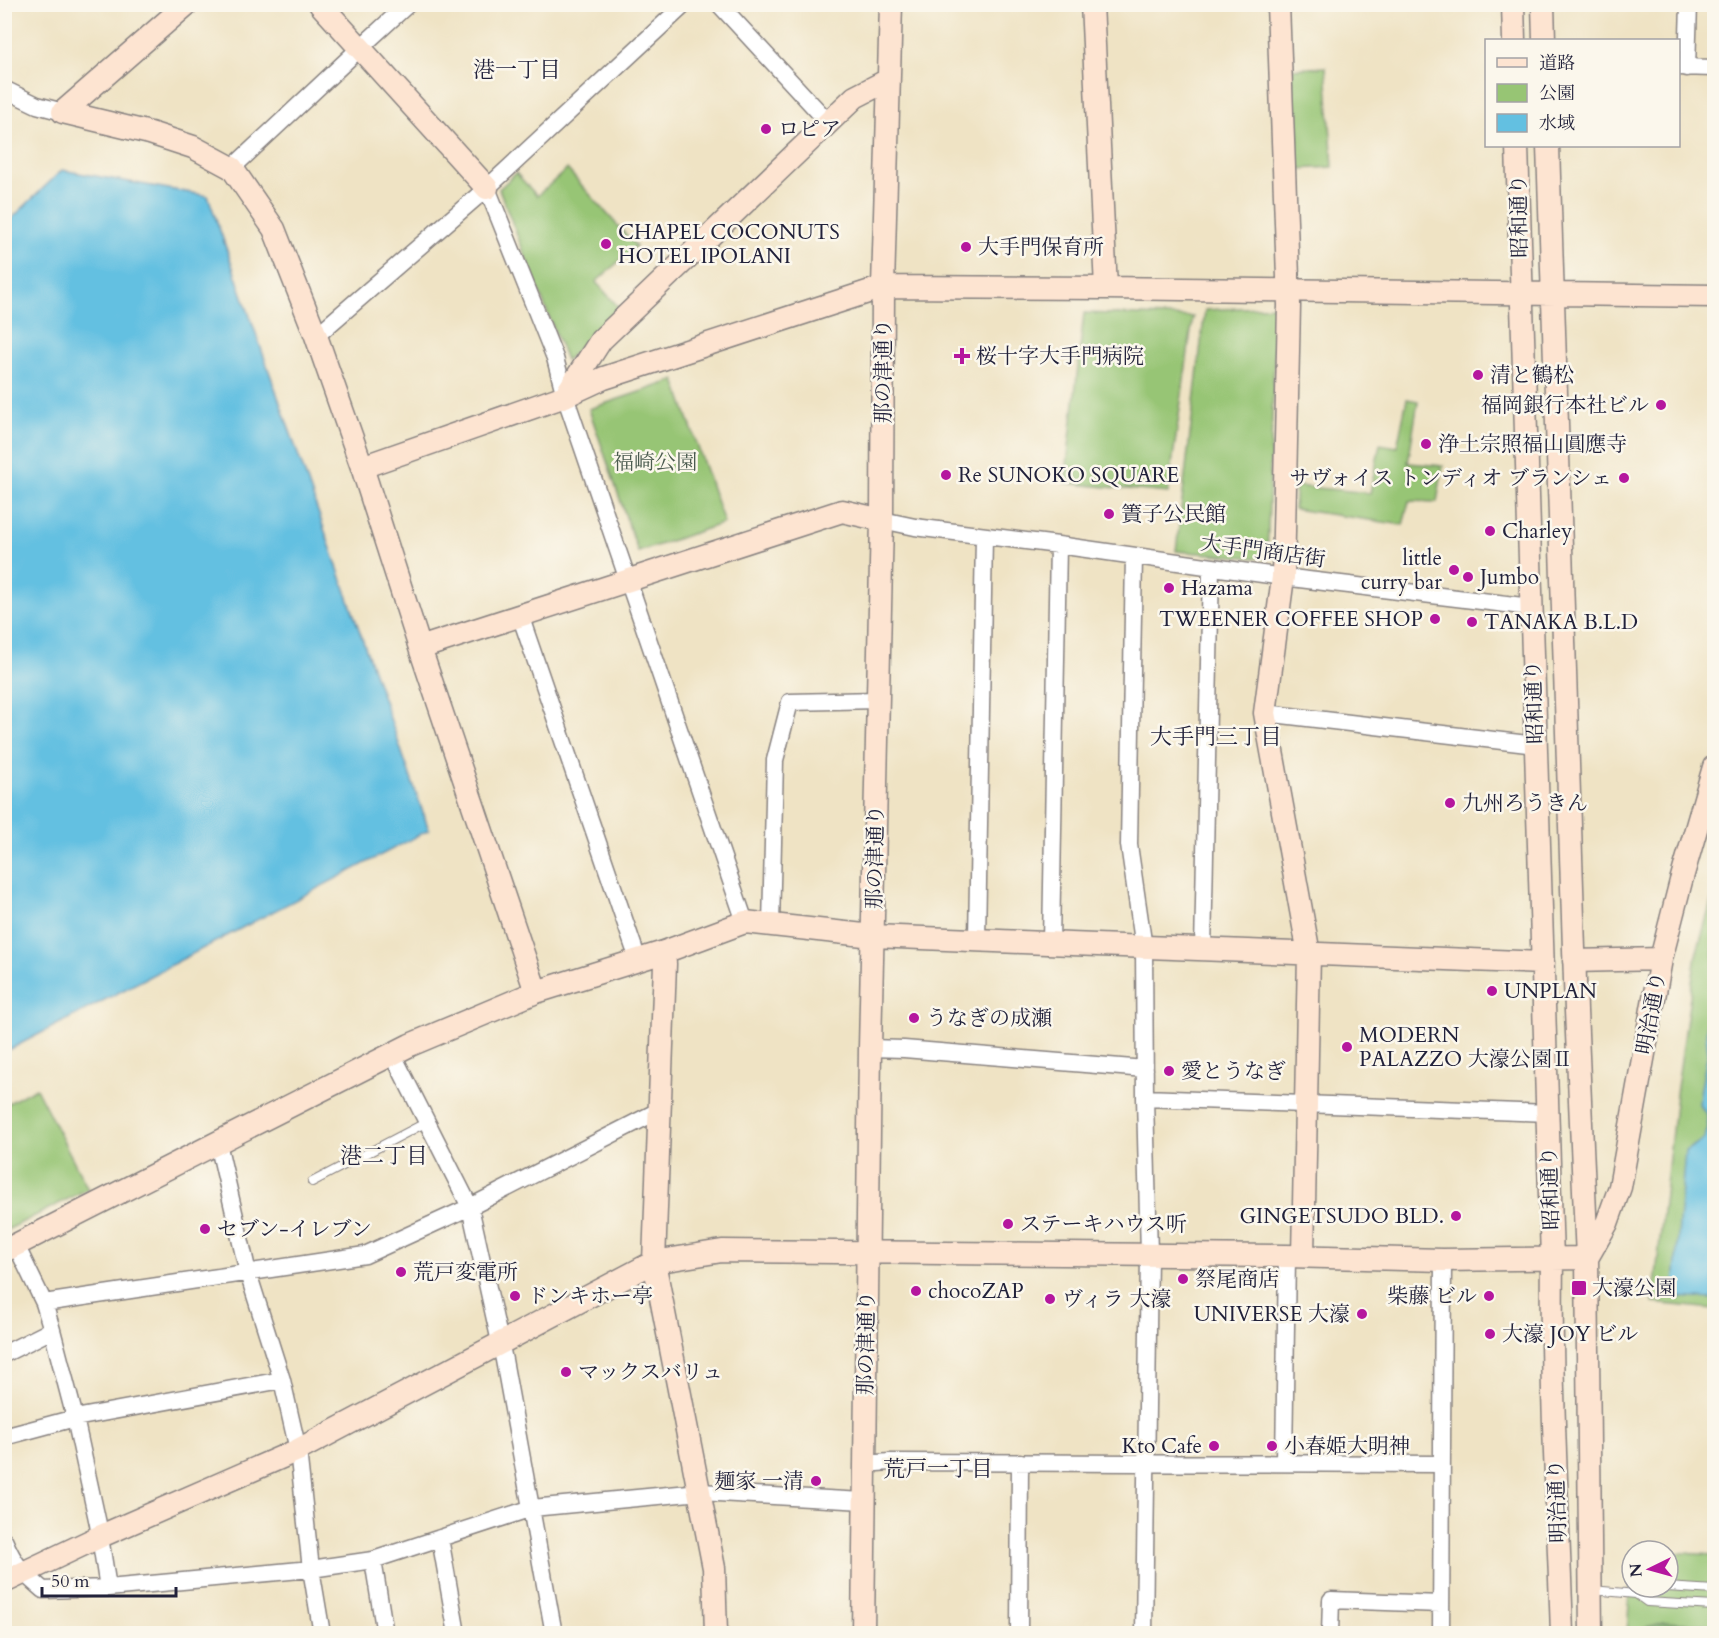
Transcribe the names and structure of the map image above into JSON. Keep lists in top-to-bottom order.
{
  "streets": {
    "street": [
      "昭和通り",
      "那の津通り",
      "大手門商店街",
      "明治通り"
    ]
  },
  "crossings": [
    ["昭和通り", "大手門商店街"],
    ["昭和通り", "明治通り"],
    ["那の津通り", "大手門商店街"]
  ],
  "districts": [
    "港一丁目",
    "大手門三丁目",
    "港二丁目",
    "荒戸一丁目"
  ],
  "parks": ["福崎公園"],
  "places": {
    "other": [
      "ロピア",
      "CHAPEL COCONUTS HOTEL IPOLANI",
      "大手門保育所",
      "清と鶴松",
      "福岡銀行本社ビル",
      "浄土宗照福山圓應寺",
      "Re SUNOKO SQUARE",
      "サヴォイス トンディオ ブランシェ",
      "簀子公民館",
      "Charley",
      "little curry bar",
      "Jumbo",
      "Hazama",
      "TWEENER COFFEE SHOP",
      "TANAKA B.L.D",
      "九州ろうきん",
      "UNPLAN",
      "うなぎの成瀬",
      "MODERN PALAZZO 大濠公園Ⅱ",
      "愛とうなぎ",
      "GINGETSUDO BLD.",
      "ステーキハウス听",
      "セブン-イレブン",
      "荒戸変電所",
      "祭尾商店",
      "chocoZAP",
      "ドンキホー亭",
      "柴藤 ビル",
      "ヴィラ 大濠",
      "UNIVERSE 大濠",
      "大濠 JOY ビル",
      "マックスバリュ",
      "Kto Cafe",
      "小春姫大明神",
      "麺家 一清"
    ],
    "health": ["桜十字大手門病院"],
    "transit": ["大濠公園"]
  },
  "legend": ["道路", "公園", "水域"],
  "scale_bar": "50 m",
  "north": "left"
}
